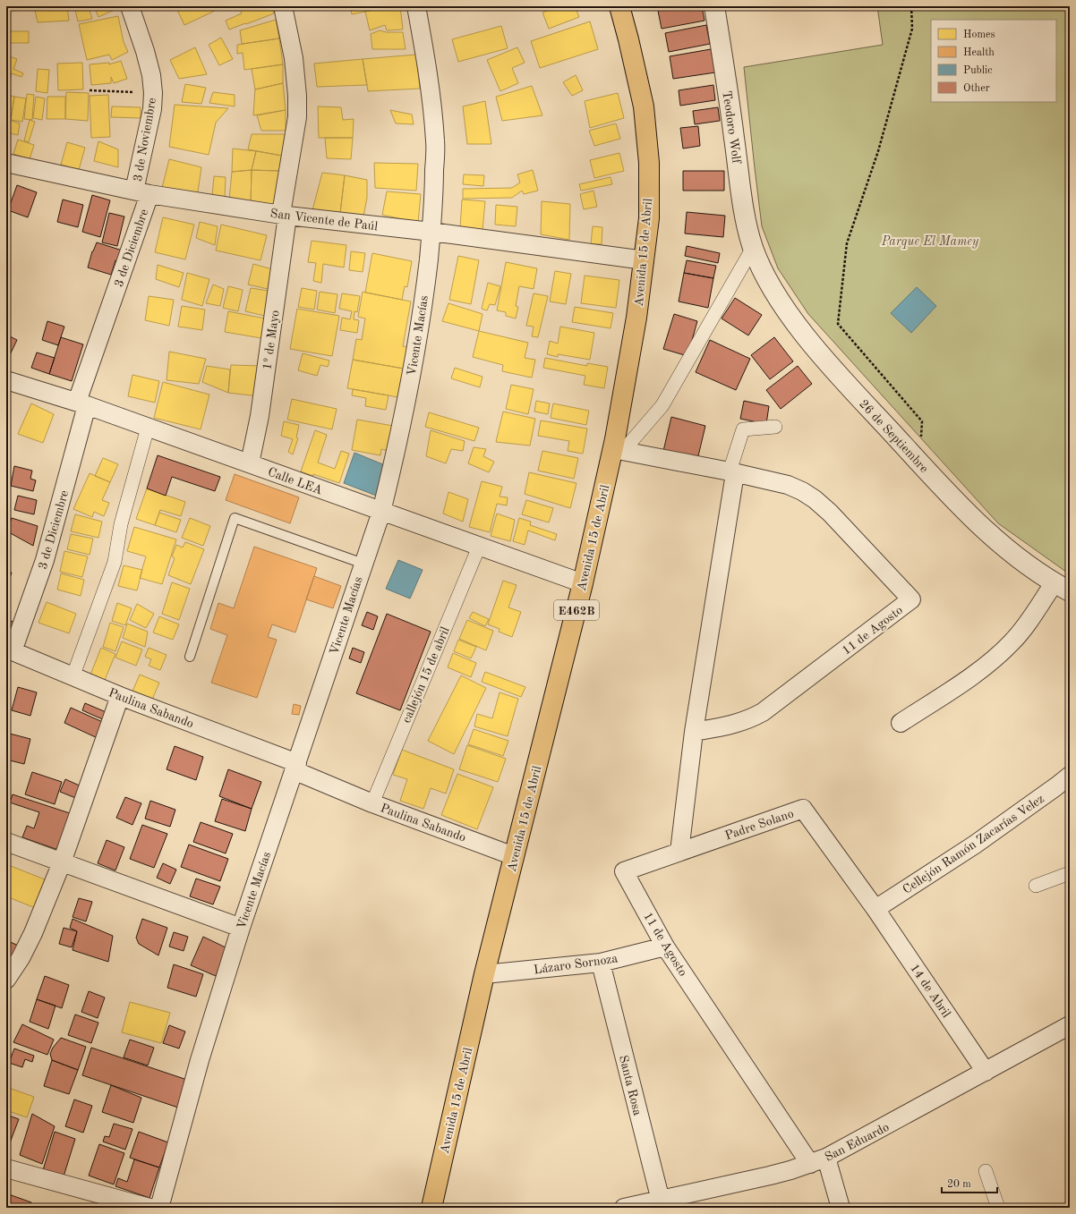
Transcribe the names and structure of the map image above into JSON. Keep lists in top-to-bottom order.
{
  "streets": {
    "main road": ["Avenida 15 de Abril", "E462B"],
    "street": [
      "Teodoro Wolf",
      "3 de Noviembre",
      "San Vicente de Paúl",
      "3 de Diciembre",
      "Vicente Macías",
      "1º de Mayo",
      "26 de Septiembre",
      "Calle LEA",
      "11 de Agosto",
      "callejón 15 de abril",
      "Paulina Sabando",
      "Padre Solano",
      "Cellejón Ramón Zacarías Velez",
      "Lázaro Sornoza",
      "14 de Abril",
      "Santa Rosa",
      "San Eduardo"
    ]
  },
  "crossings": [
    ["Teodoro Wolf", "26 de Septiembre"],
    ["3 de Noviembre", "San Vicente de Paúl"],
    ["3 de Noviembre", "3 de Diciembre"],
    ["San Vicente de Paúl", "3 de Diciembre"],
    ["San Vicente de Paúl", "Avenida 15 de Abril"],
    ["San Vicente de Paúl", "Vicente Macías"],
    ["San Vicente de Paúl", "1º de Mayo"],
    ["3 de Diciembre", "Calle LEA"],
    ["3 de Diciembre", "Paulina Sabando"],
    ["Avenida 15 de Abril", "Calle LEA"],
    ["Avenida 15 de Abril", "11 de Agosto"],
    ["Avenida 15 de Abril", "Paulina Sabando"],
    ["Avenida 15 de Abril", "Lázaro Sornoza"],
    ["Vicente Macías", "Calle LEA"],
    ["Vicente Macías", "Paulina Sabando"],
    ["1º de Mayo", "Calle LEA"],
    ["Calle LEA", "callejón 15 de abril"],
    ["11 de Agosto", "Padre Solano"],
    ["11 de Agosto", "Lázaro Sornoza"],
    ["11 de Agosto", "San Eduardo"],
    ["callejón 15 de abril", "Paulina Sabando"],
    ["Padre Solano", "Cellejón Ramón Zacarías Velez"],
    ["Padre Solano", "14 de Abril"],
    ["Cellejón Ramón Zacarías Velez", "14 de Abril"],
    ["Lázaro Sornoza", "Santa Rosa"],
    ["14 de Abril", "San Eduardo"],
    ["Santa Rosa", "San Eduardo"]
  ],
  "parks": ["Parque El Mamey"],
  "legend": [
    "Homes",
    "Health",
    "Public",
    "Other"
  ],
  "scale_bar": "20 m"
}
